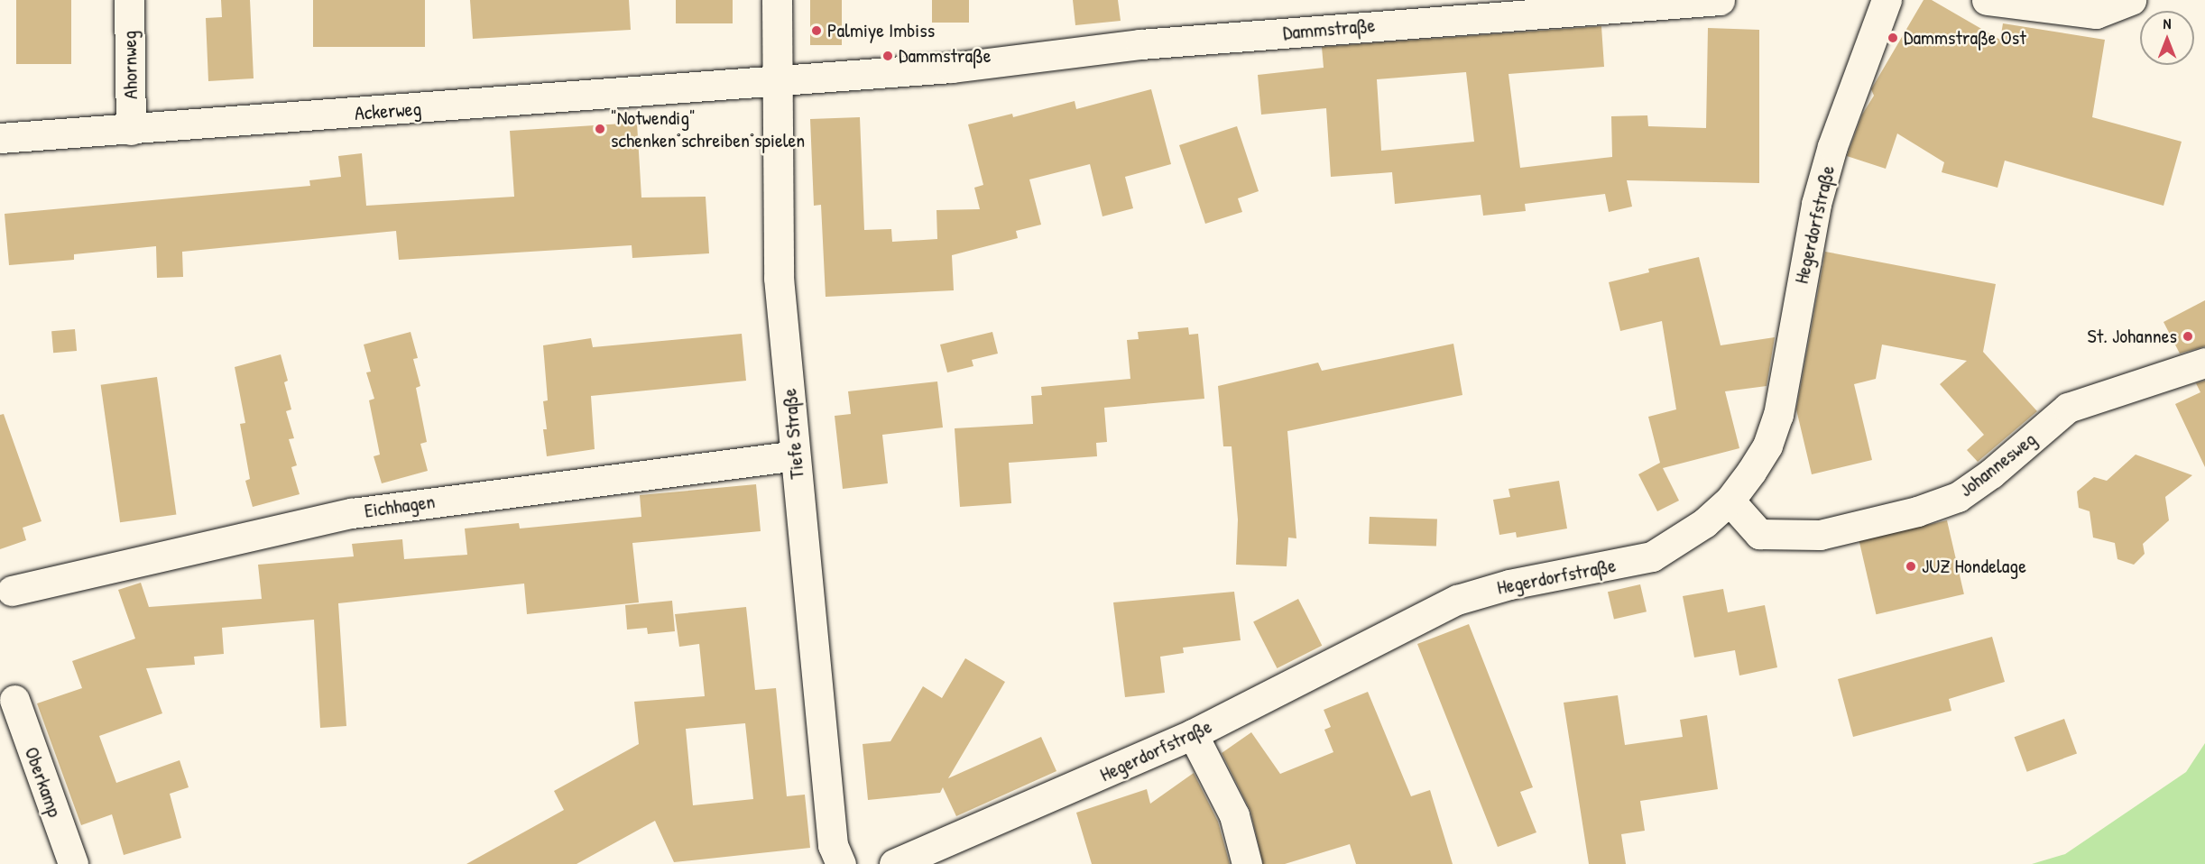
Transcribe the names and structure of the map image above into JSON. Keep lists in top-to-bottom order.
{
  "streets": {
    "street": [
      "Dammstraße",
      "Ahornweg",
      "Ackerweg",
      "Hegerdorfstraße",
      "Tiefe Straße",
      "Johannesweg",
      "Eichhagen",
      "Oberkamp"
    ]
  },
  "crossings": [
    ["Dammstraße", "Ackerweg"],
    ["Dammstraße", "Tiefe Straße"],
    ["Ahornweg", "Ackerweg"],
    ["Ackerweg", "Tiefe Straße"],
    ["Hegerdorfstraße", "Johannesweg"],
    ["Tiefe Straße", "Eichhagen"]
  ],
  "places": [
    "Palmiye Imbiss",
    "Dammstraße Ost",
    "Dammstraße",
    "\"Notwendig\" schenken°schreiben°spielen",
    "St. Johannes",
    "JUZ Hondelage"
  ],
  "north": "top"
}
